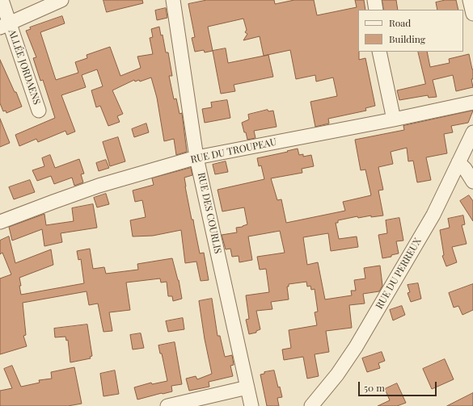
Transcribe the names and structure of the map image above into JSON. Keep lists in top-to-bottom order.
{
  "streets": {
    "street": [
      "ALLÉE JORDAENS",
      "RUE DU TROUPEAU",
      "RUE DES COURLIS",
      "RUE DU PERREUX"
    ]
  },
  "crossings": [
    ["RUE DU TROUPEAU", "RUE DES COURLIS"]
  ],
  "legend": ["Road", "Building"],
  "scale_bar": "50 m"
}
